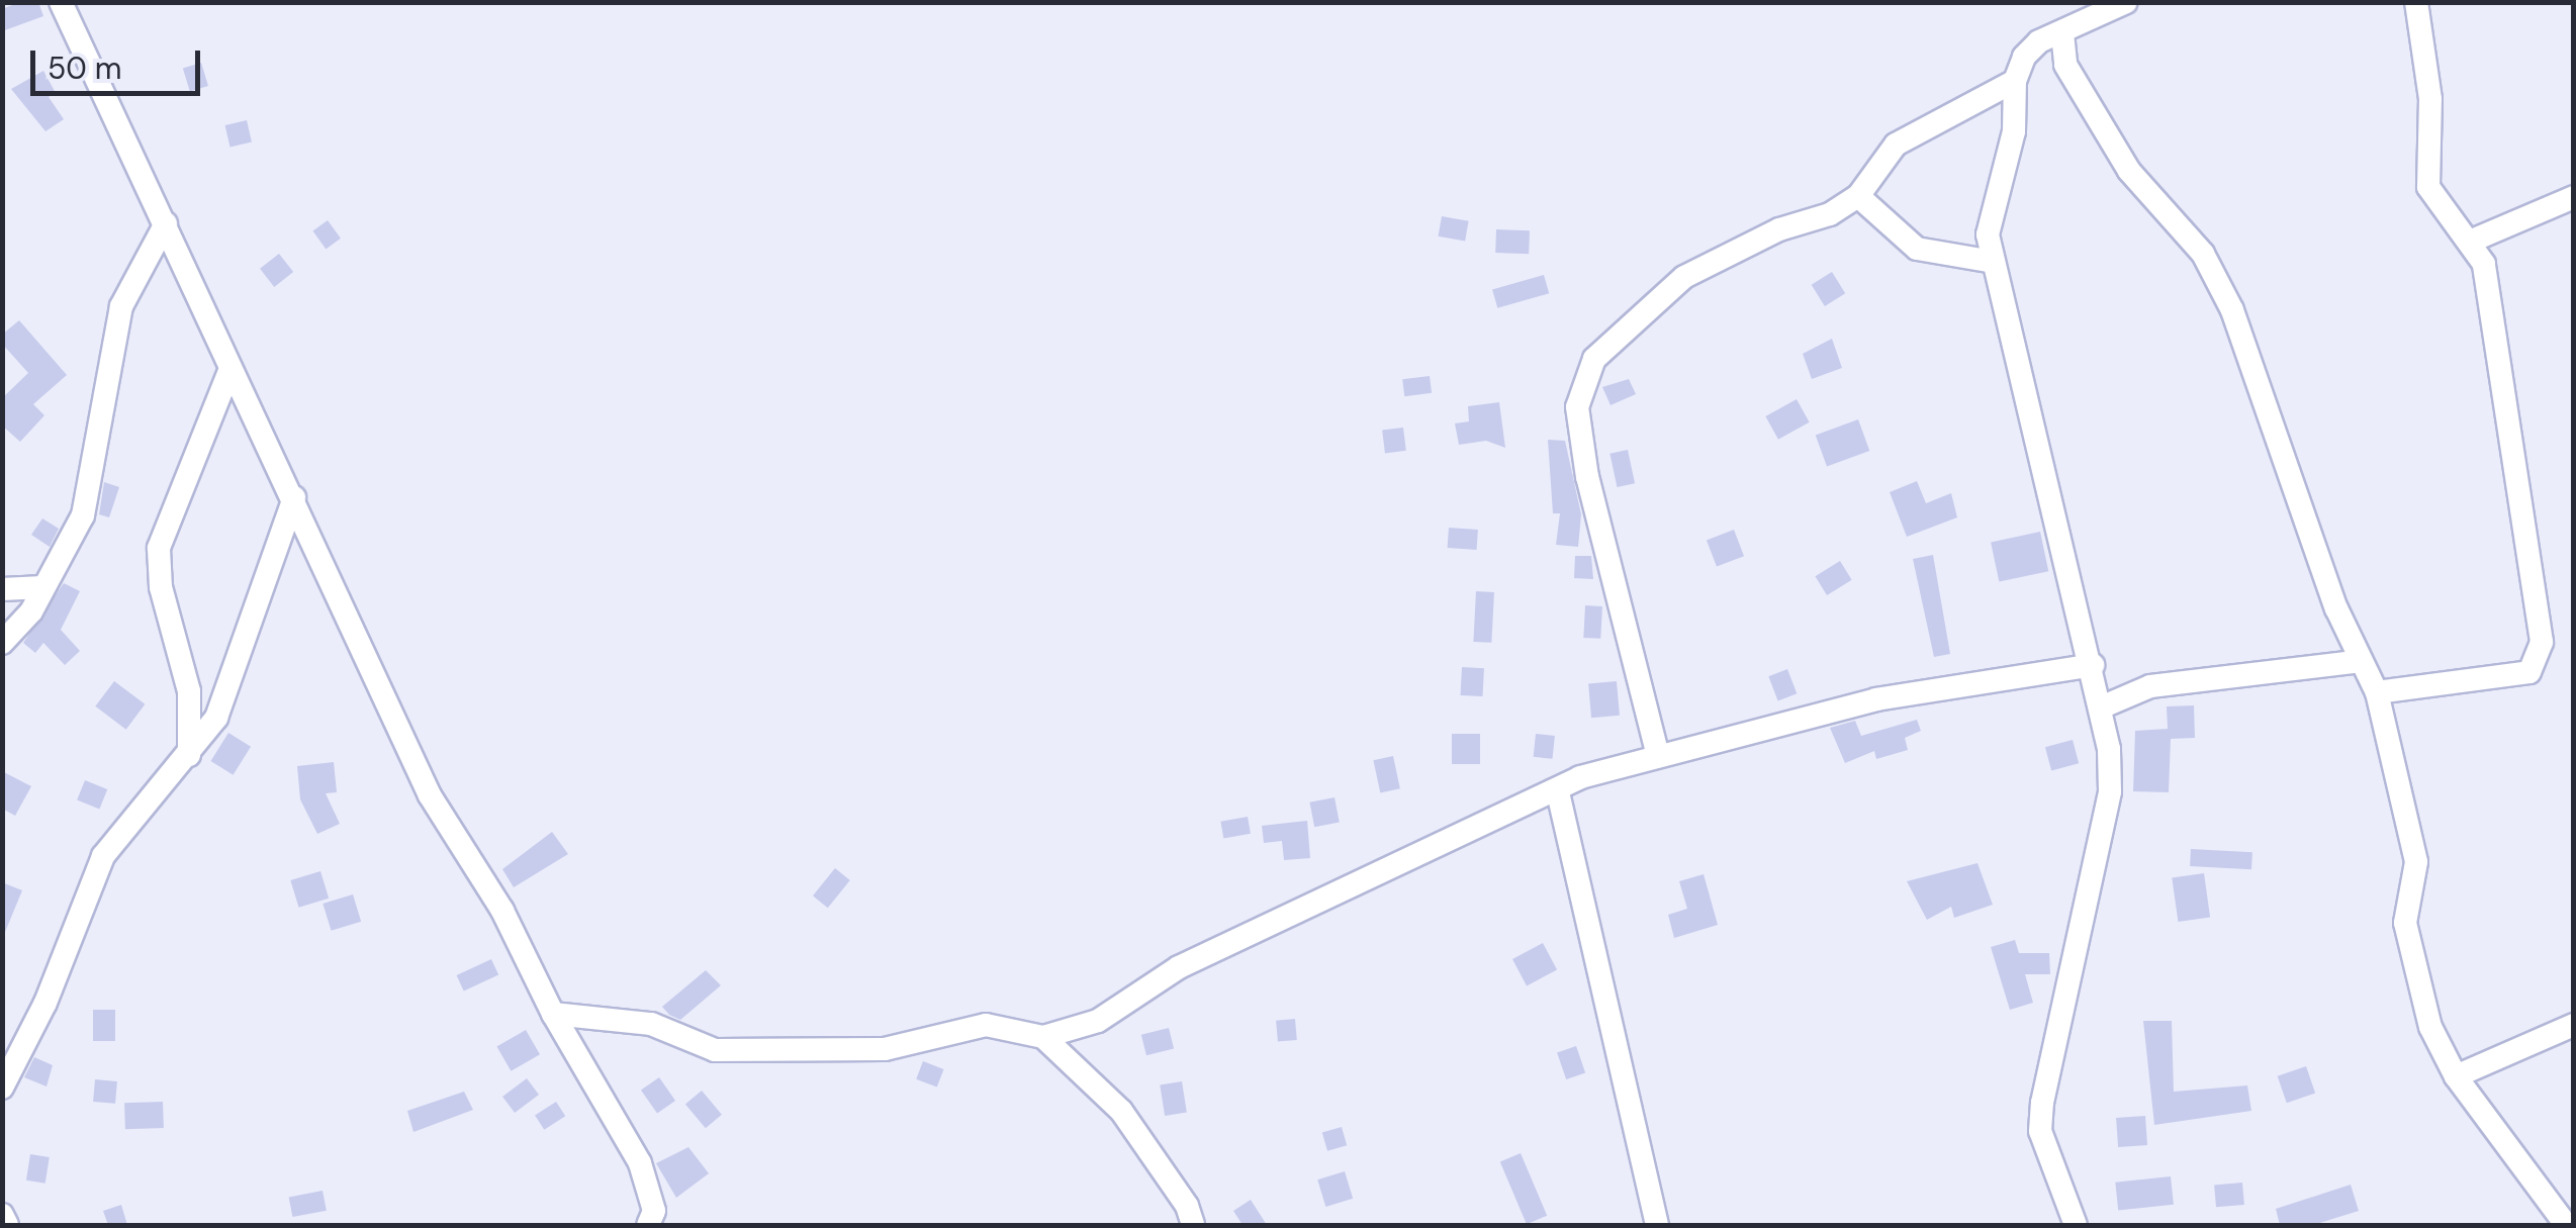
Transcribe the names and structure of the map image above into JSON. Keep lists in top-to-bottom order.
{
  "scale_bar": "50 m"
}
